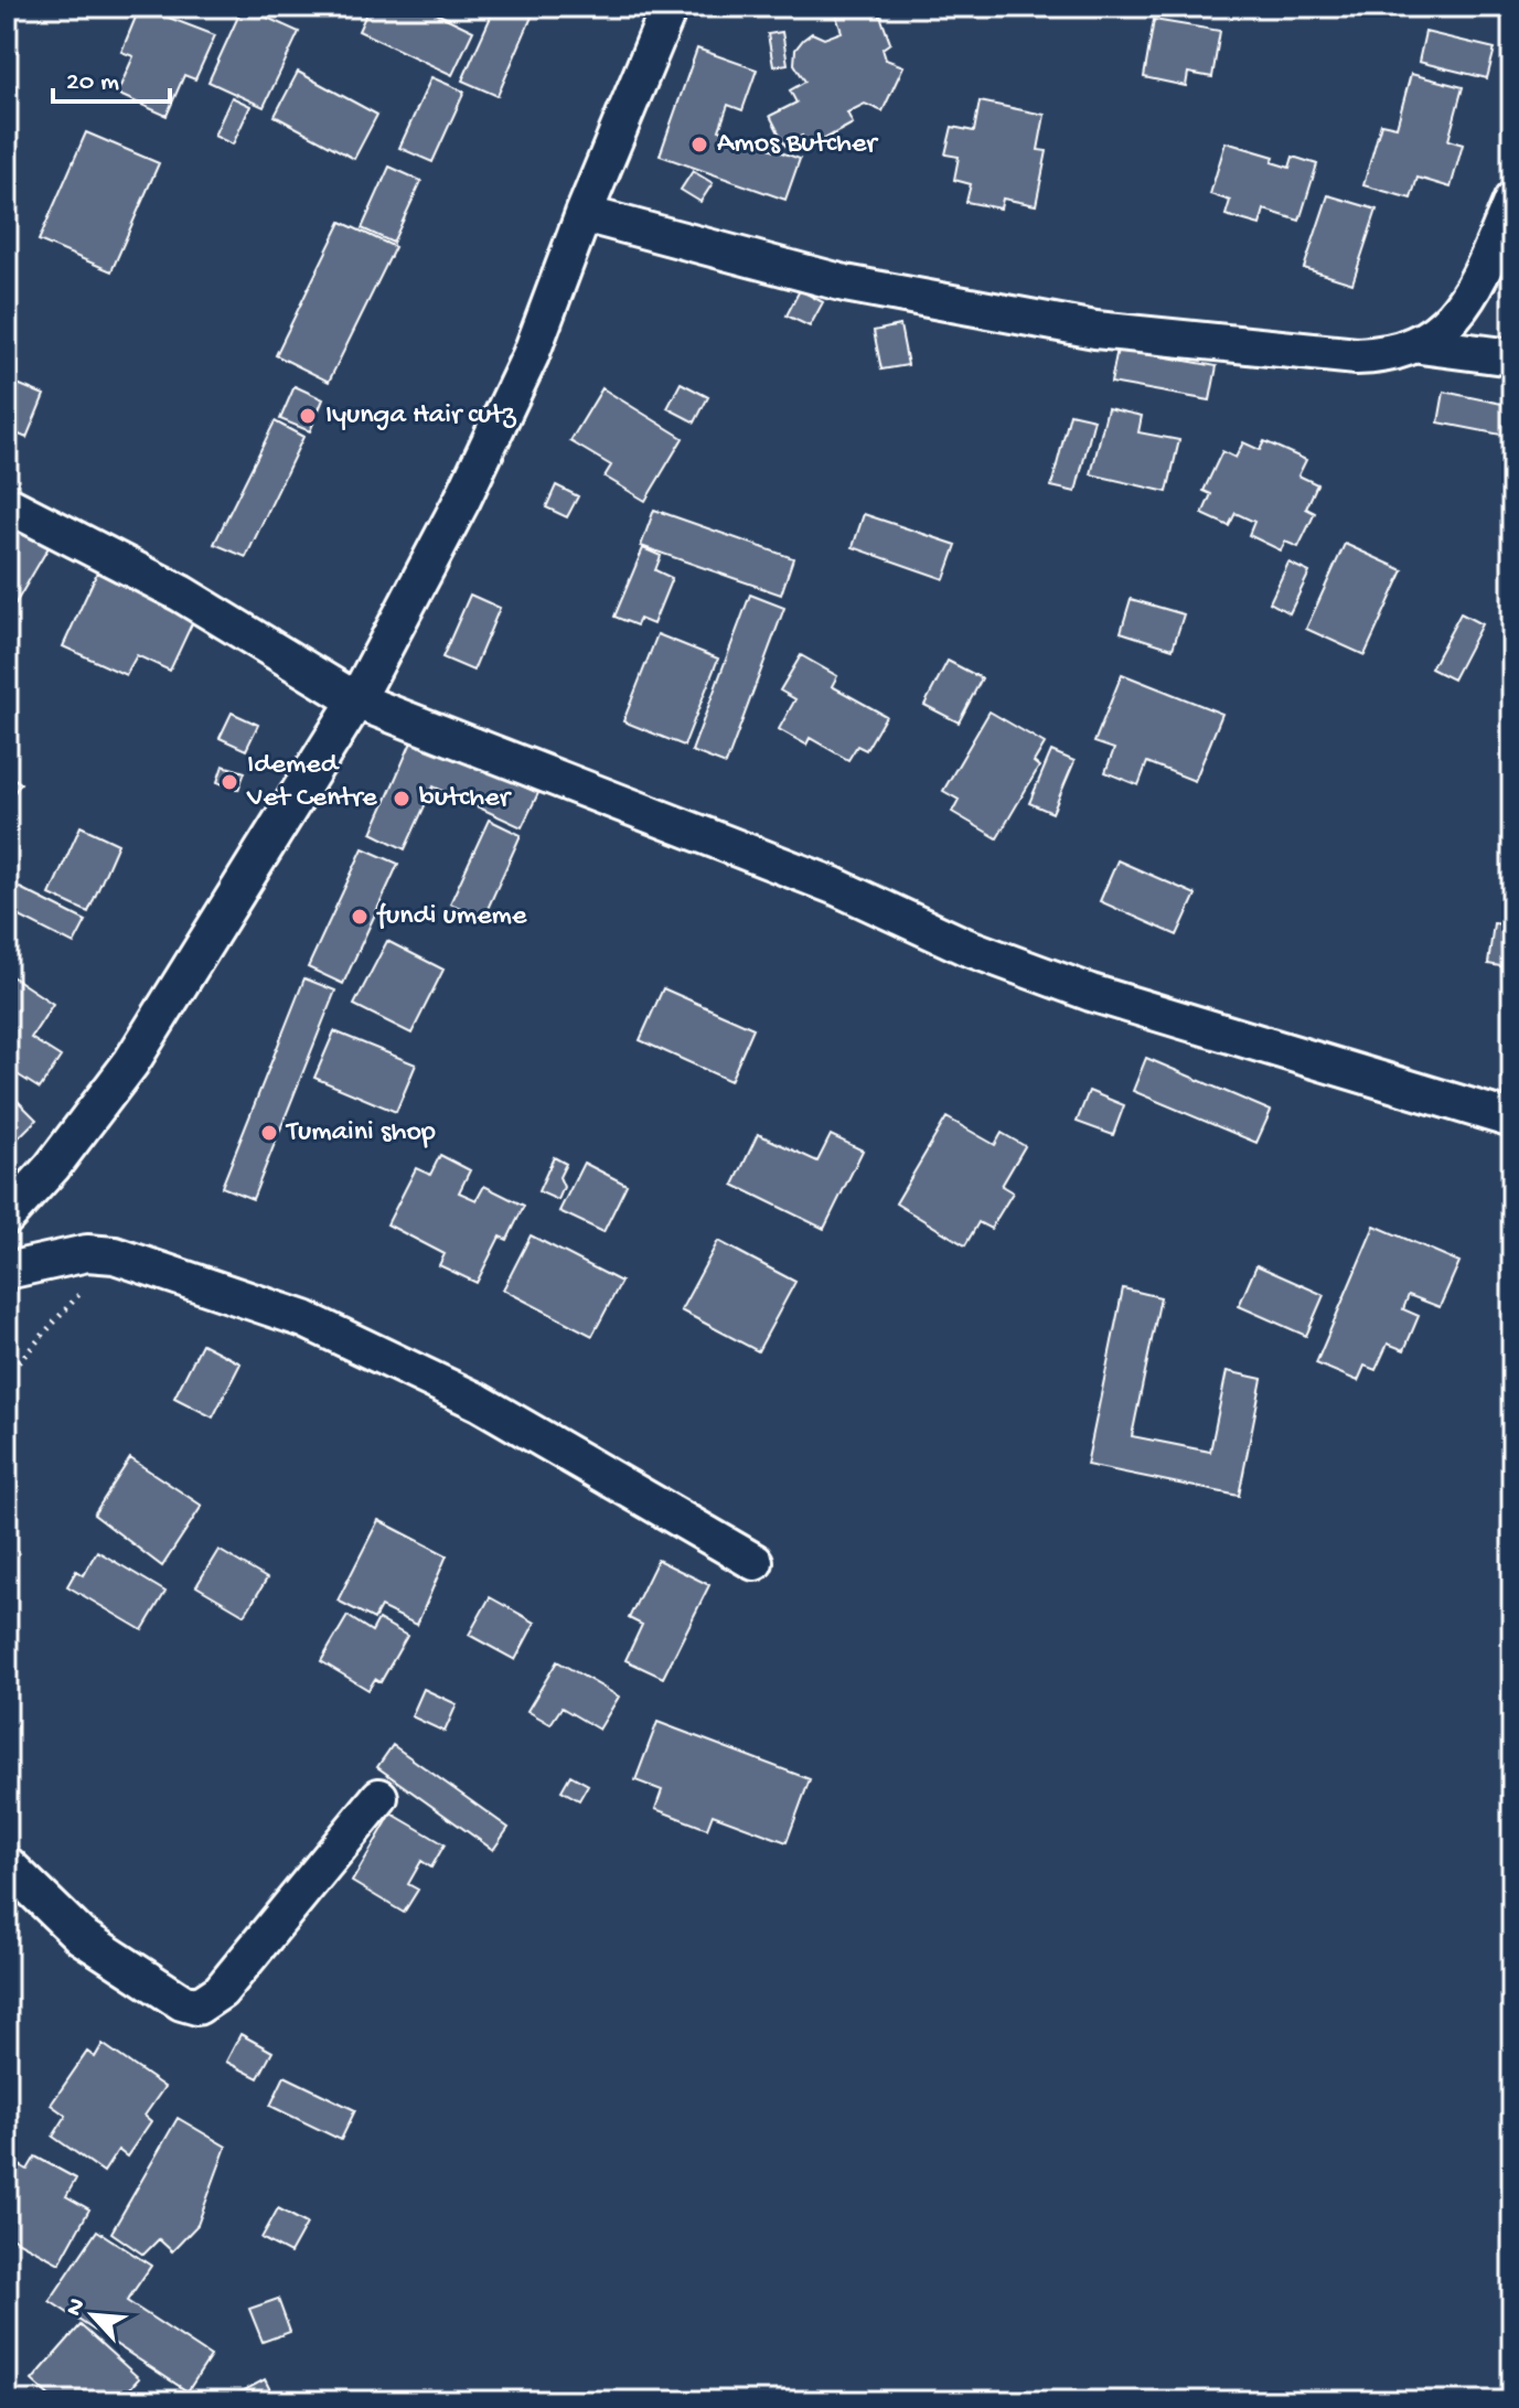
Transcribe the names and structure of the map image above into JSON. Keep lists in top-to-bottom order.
{
  "places": [
    "Amos Butcher",
    "Iyunga Hair cutz",
    "Idemed Vet Centre",
    "butcher",
    "fundi umeme",
    "Tumaini shop"
  ],
  "scale_bar": "20 m",
  "north": "top left"
}
